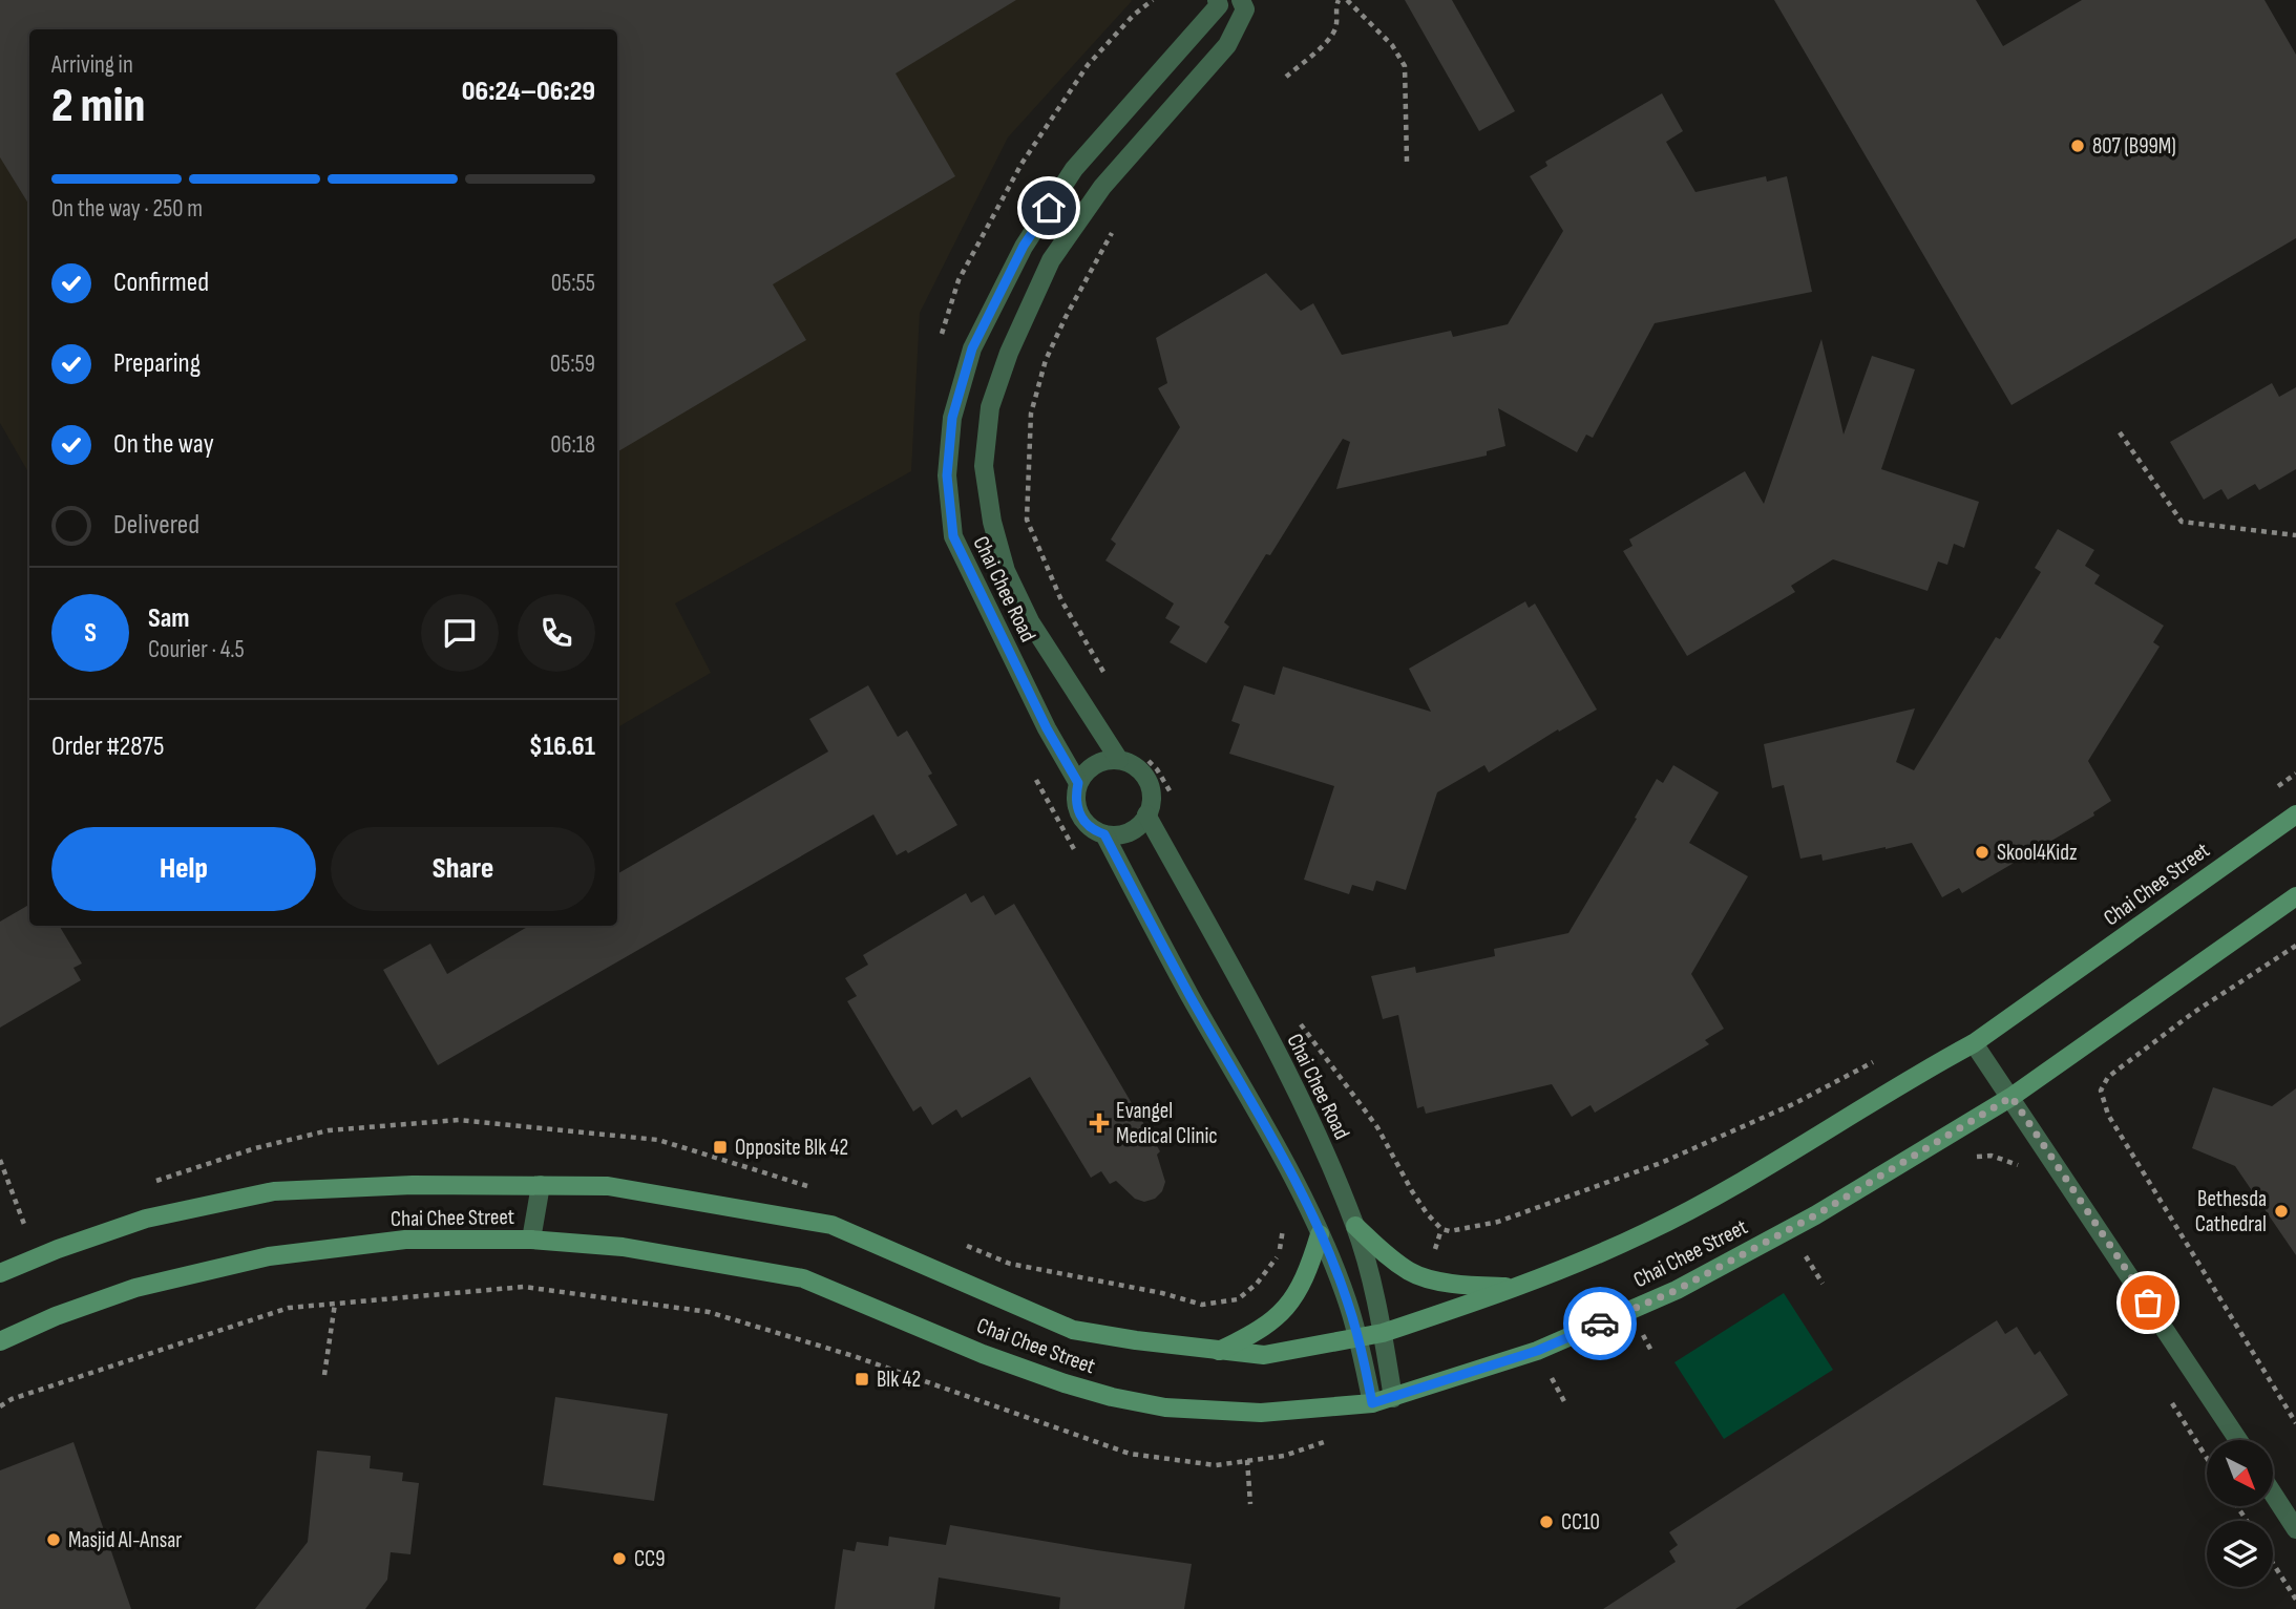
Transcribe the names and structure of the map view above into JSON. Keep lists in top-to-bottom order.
{
  "streets": {
    "street": ["Chai Chee Road", "Chai Chee Street"]
  },
  "crossings": [
    ["Chai Chee Road", "Chai Chee Street"]
  ],
  "places": {
    "other": [
      "807 (B99M)",
      "Skool4Kidz",
      "Bethesda Cathedral",
      "CC10",
      "Masjid Al-Ansar",
      "CC9"
    ],
    "health": ["Evangel Medical Clinic"],
    "transit": ["Opposite Blk 42", "Blk 42"]
  },
  "north": "bottom right",
  "page": {
    "heading": ["2 min", "Arriving in", "06:24–06:29"],
    "panel": [
      "Sam",
      "Courier · 4.5",
      "Order #2875",
      "$16.61"
    ],
    "bar": "On the way · 250 m",
    "list": [
      ["Confirmed", "05:55"],
      ["Preparing", "05:59"],
      ["On the way", "06:18"],
      "Delivered"
    ],
    "round": "S",
    "buttons": ["Help", "Share"]
  }
}
